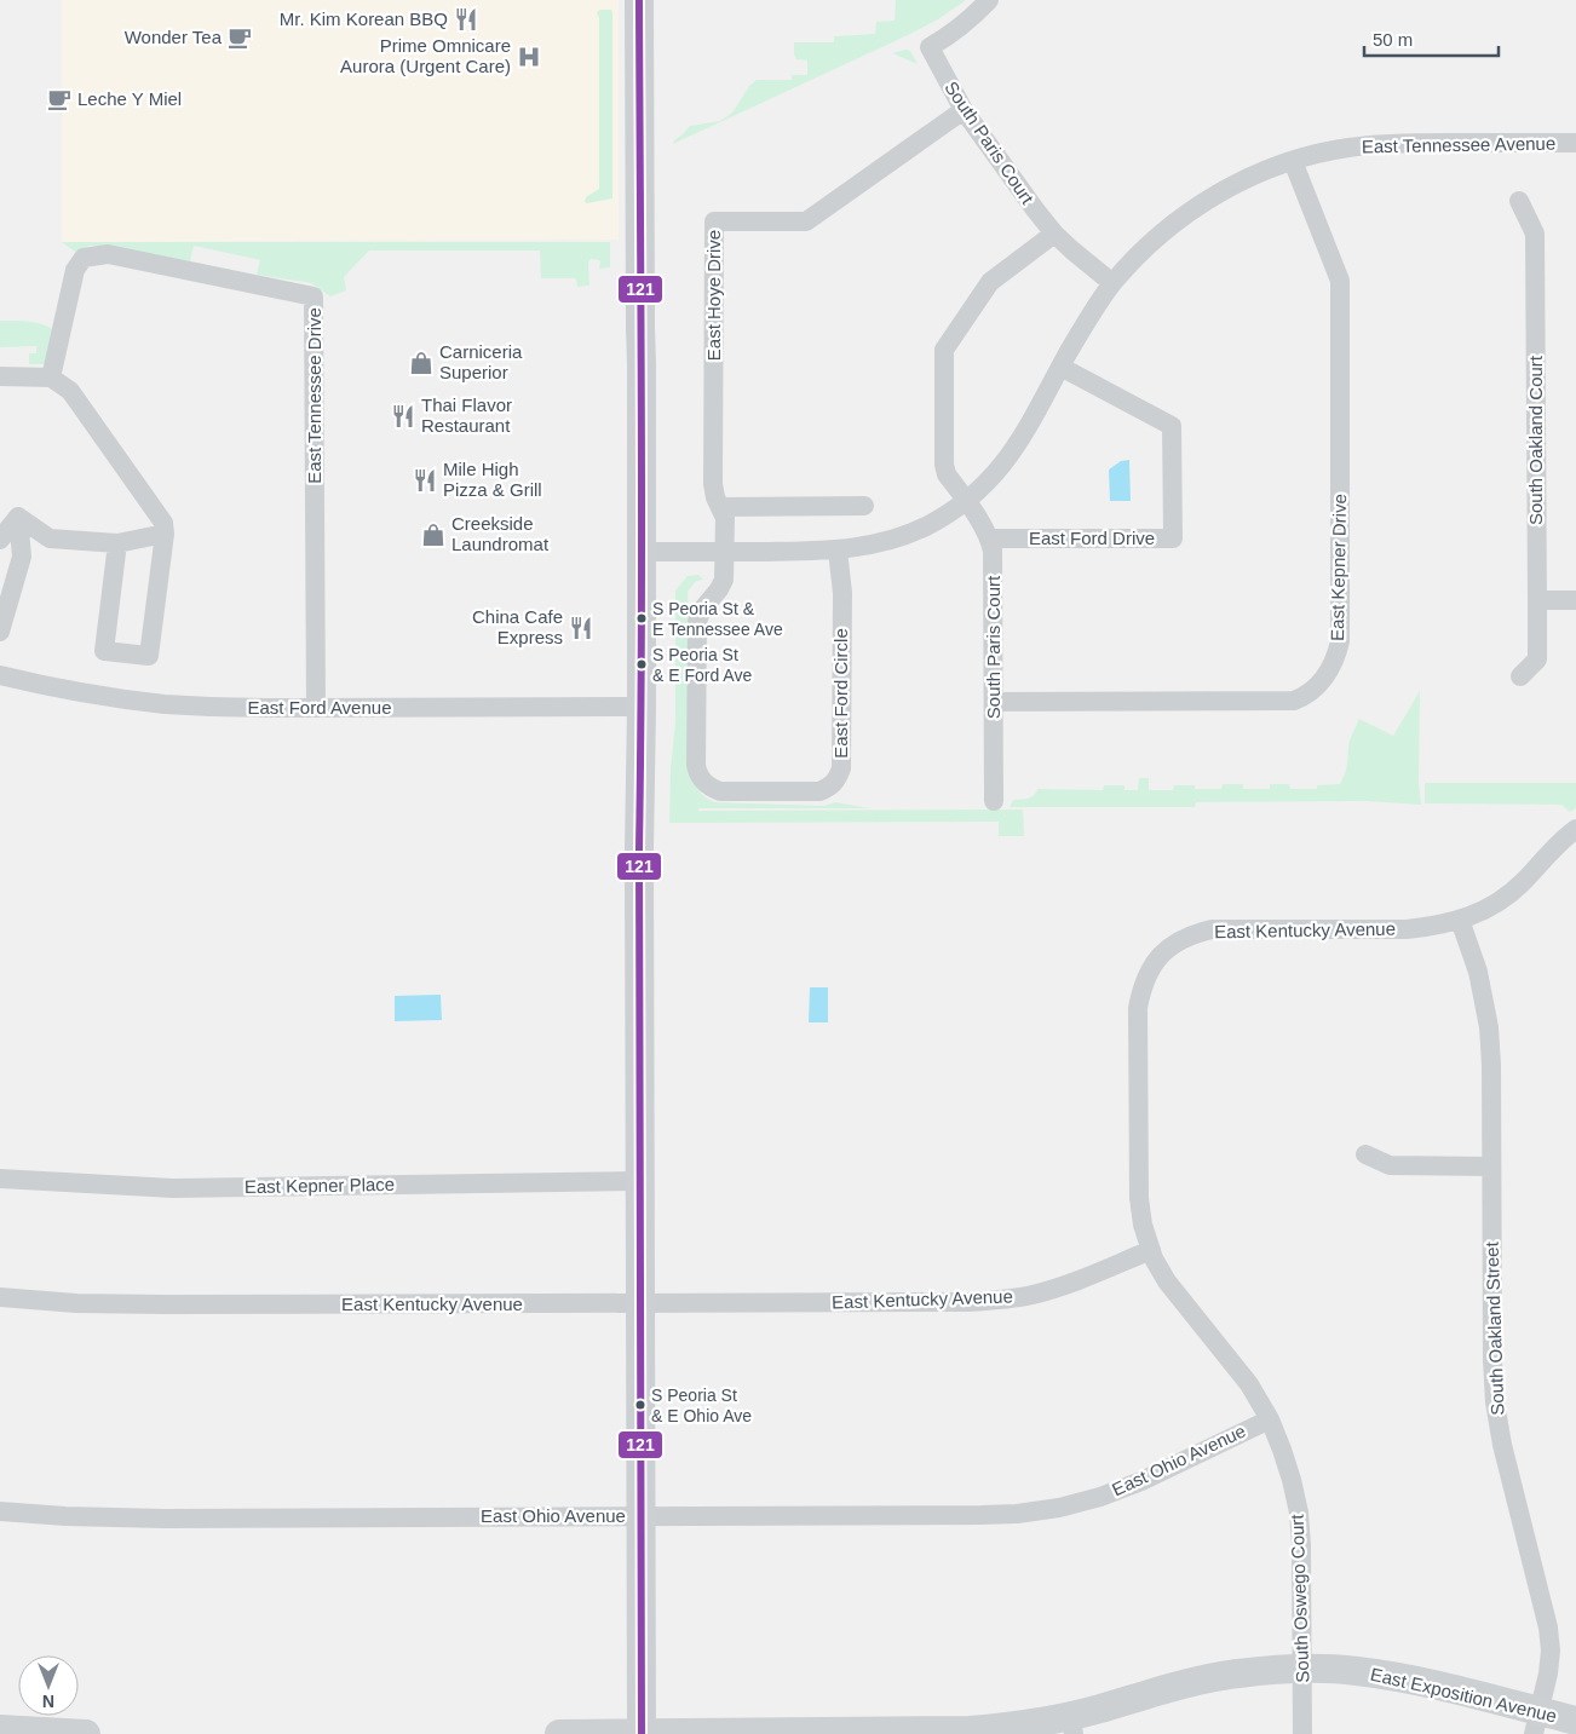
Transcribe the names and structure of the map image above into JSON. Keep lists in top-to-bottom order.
{
  "streets": {
    "main road": ["East Exposition Avenue"],
    "street": [
      "South Paris Court",
      "East Tennessee Avenue",
      "East Hoye Drive",
      "East Tennessee Drive",
      "South Oakland Court",
      "East Ford Drive",
      "East Kepner Drive",
      "East Ford Circle",
      "East Ford Avenue",
      "East Kentucky Avenue",
      "East Kepner Place",
      "South Oakland Street",
      "East Ohio Avenue",
      "South Oswego Court"
    ]
  },
  "crossings": [
    ["South Paris Court", "East Tennessee Avenue"],
    ["South Paris Court", "East Hoye Drive"],
    ["South Paris Court", "East Ford Drive"],
    ["South Paris Court", "East Kepner Drive"],
    ["East Tennessee Avenue", "East Hoye Drive"],
    ["East Tennessee Avenue", "East Ford Drive"],
    ["East Tennessee Avenue", "East Kepner Drive"],
    ["East Tennessee Avenue", "East Ford Circle"],
    ["East Hoye Drive", "East Ford Circle"],
    ["East Tennessee Drive", "East Ford Avenue"],
    ["East Kentucky Avenue", "South Oakland Street"],
    ["East Kentucky Avenue", "South Oswego Court"],
    ["South Oakland Street", "East Exposition Avenue"],
    ["East Ohio Avenue", "South Oswego Court"],
    ["South Oswego Court", "East Exposition Avenue"]
  ],
  "places": {
    "restaurant": [
      "Mr. Kim Korean BBQ",
      "Thai Flavor Restaurant",
      "Mile High Pizza & Grill",
      "China Cafe Express"
    ],
    "cafe": ["Wonder Tea", "Leche Y Miel"],
    "hospital": ["Prime Omnicare Aurora (Urgent Care)"],
    "shop": ["Carniceria Superior", "Creekside Laundromat"],
    "other": ["S Peoria St & E Tennessee Ave", "S Peoria St & E Ford Ave", "S Peoria St & E Ohio Ave"]
  },
  "lines": ["transit line 121"],
  "scale_bar": "50 m",
  "north": "bottom"
}
